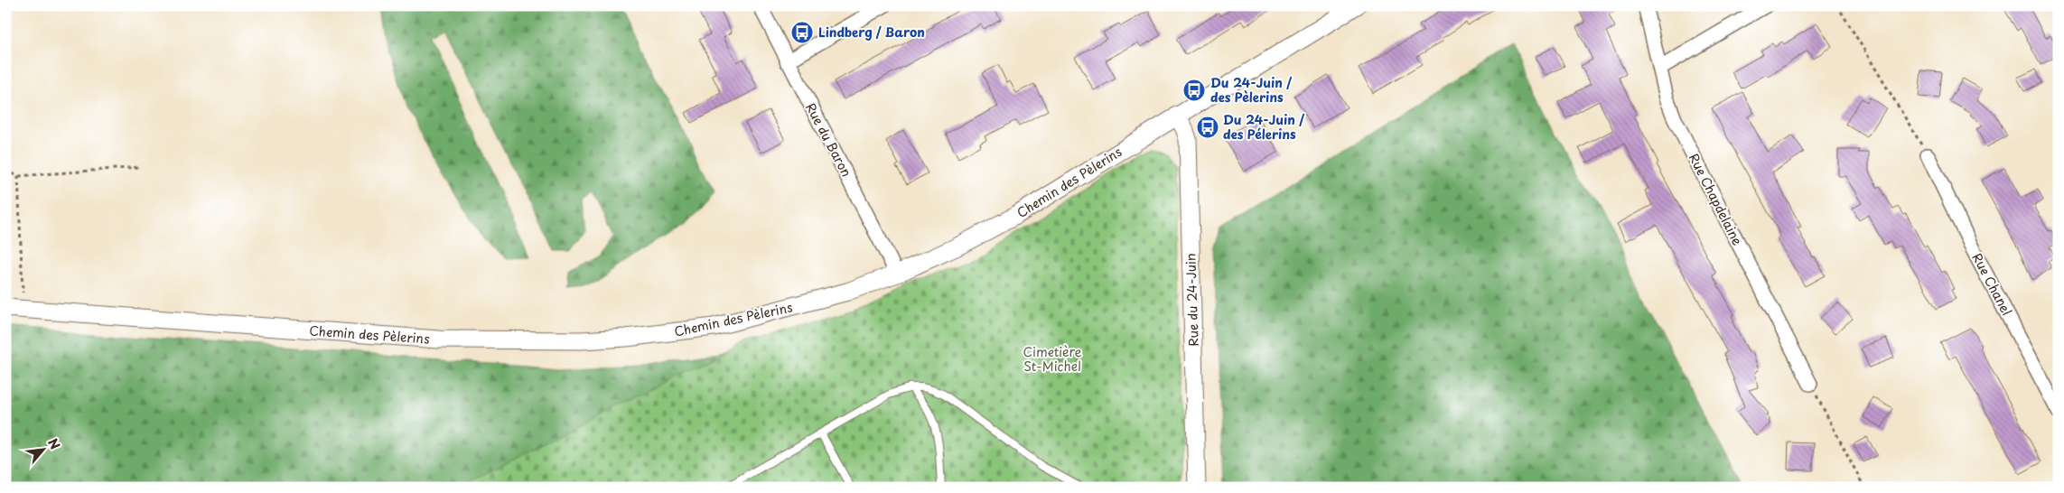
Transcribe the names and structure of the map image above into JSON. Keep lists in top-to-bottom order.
{
  "streets": {
    "street": [
      "Rue du Baron",
      "Chemin des Pèlerins",
      "Rue Chapdelaine",
      "Rue Chanel",
      "Rue du 24-Juin"
    ]
  },
  "crossings": [
    ["Rue du Baron", "Chemin des Pèlerins"],
    ["Chemin des Pèlerins", "Rue du 24-Juin"]
  ],
  "parks": ["Cimetière St-Michel"],
  "places": {
    "bus stop": ["Lindberg / Baron", "Du 24-Juin / des Pèlerins", "Du 24-Juin / des Pélerins"]
  },
  "north": "top right"
}
